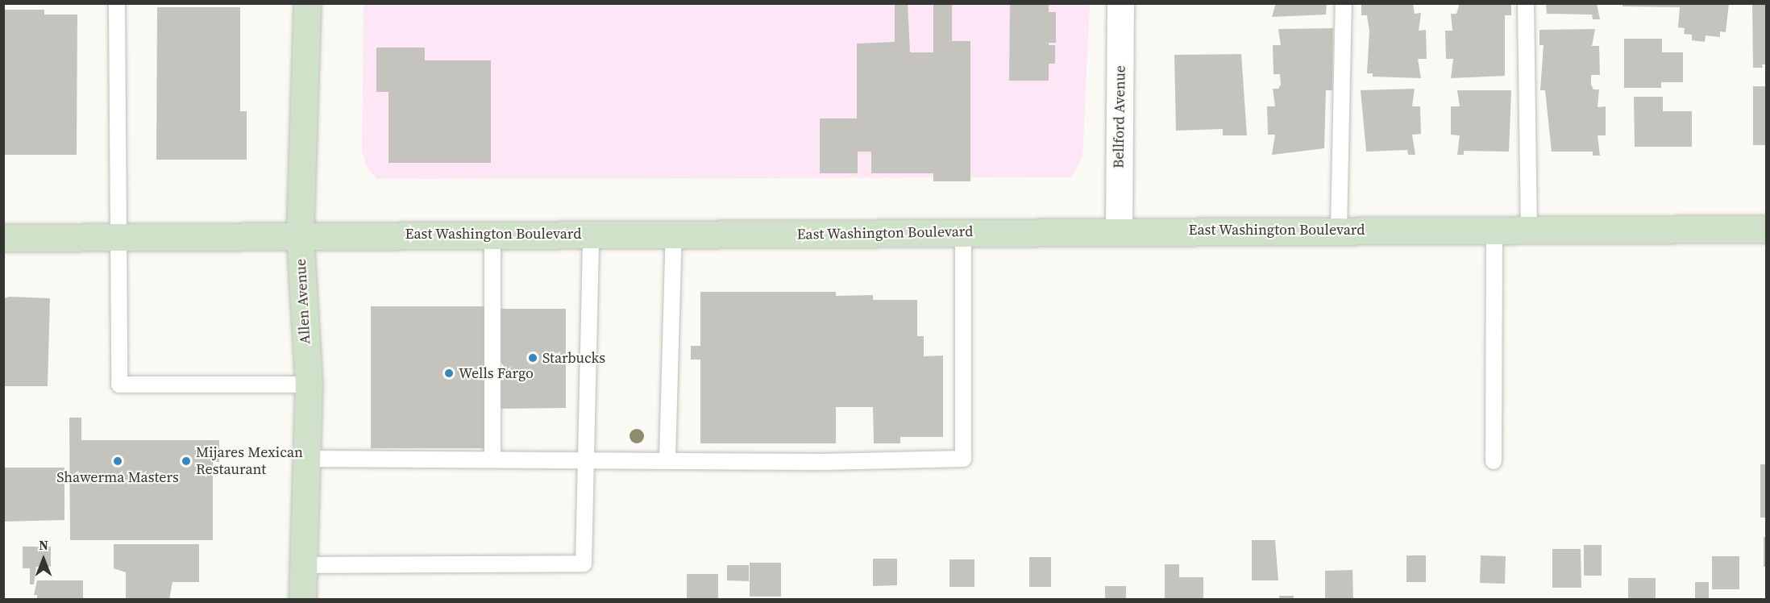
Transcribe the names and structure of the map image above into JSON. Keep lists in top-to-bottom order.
{
  "streets": {
    "main road": ["East Washington Boulevard", "Allen Avenue"],
    "street": ["Bellford Avenue"]
  },
  "crossings": [
    ["Bellford Avenue", "East Washington Boulevard"],
    ["East Washington Boulevard", "Allen Avenue"]
  ],
  "places": [
    "Starbucks",
    "Wells Fargo",
    "Shawerma Masters",
    "Mijares Mexican Restaurant"
  ],
  "north": "top"
}
